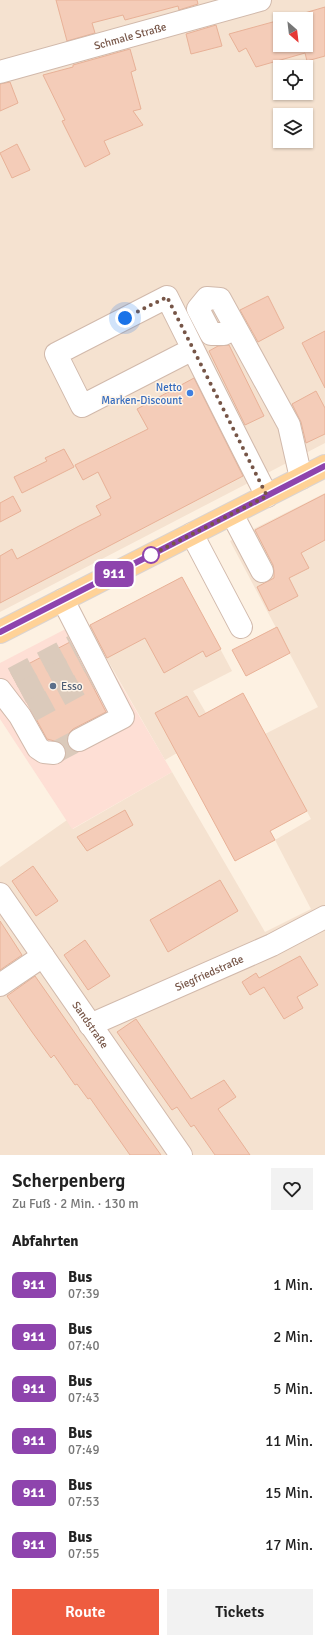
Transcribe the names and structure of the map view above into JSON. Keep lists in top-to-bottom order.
{
  "streets": {
    "street": ["Schmale Straße", "Siegfriedstraße", "Sandstraße"]
  },
  "crossings": [
    ["Siegfriedstraße", "Sandstraße"]
  ],
  "places": ["Netto Marken-Discount", "Esso"],
  "lines": ["bus line 911"],
  "north": "bottom right",
  "page": {
    "on_map": "911",
    "heading": [
      ["Scherpenberg", "Zu Fuß · 2 Min. · 130 m"],
      "Abfahrten"
    ],
    "list": [
      {
        "mark": "911",
        "name": "Bus",
        "note": "07:39",
        "value": "1 Min."
      },
      {
        "mark": "911",
        "name": "Bus",
        "note": "07:40",
        "value": "2 Min."
      },
      {
        "mark": "911",
        "name": "Bus",
        "note": "07:43",
        "value": "5 Min."
      },
      {
        "mark": "911",
        "name": "Bus",
        "note": "07:49",
        "value": "11 Min."
      },
      {
        "mark": "911",
        "name": "Bus",
        "note": "07:53",
        "value": "15 Min."
      },
      {
        "mark": "911",
        "name": "Bus",
        "note": "07:55",
        "value": "17 Min."
      }
    ],
    "buttons": ["Route", "Tickets"]
  }
}
